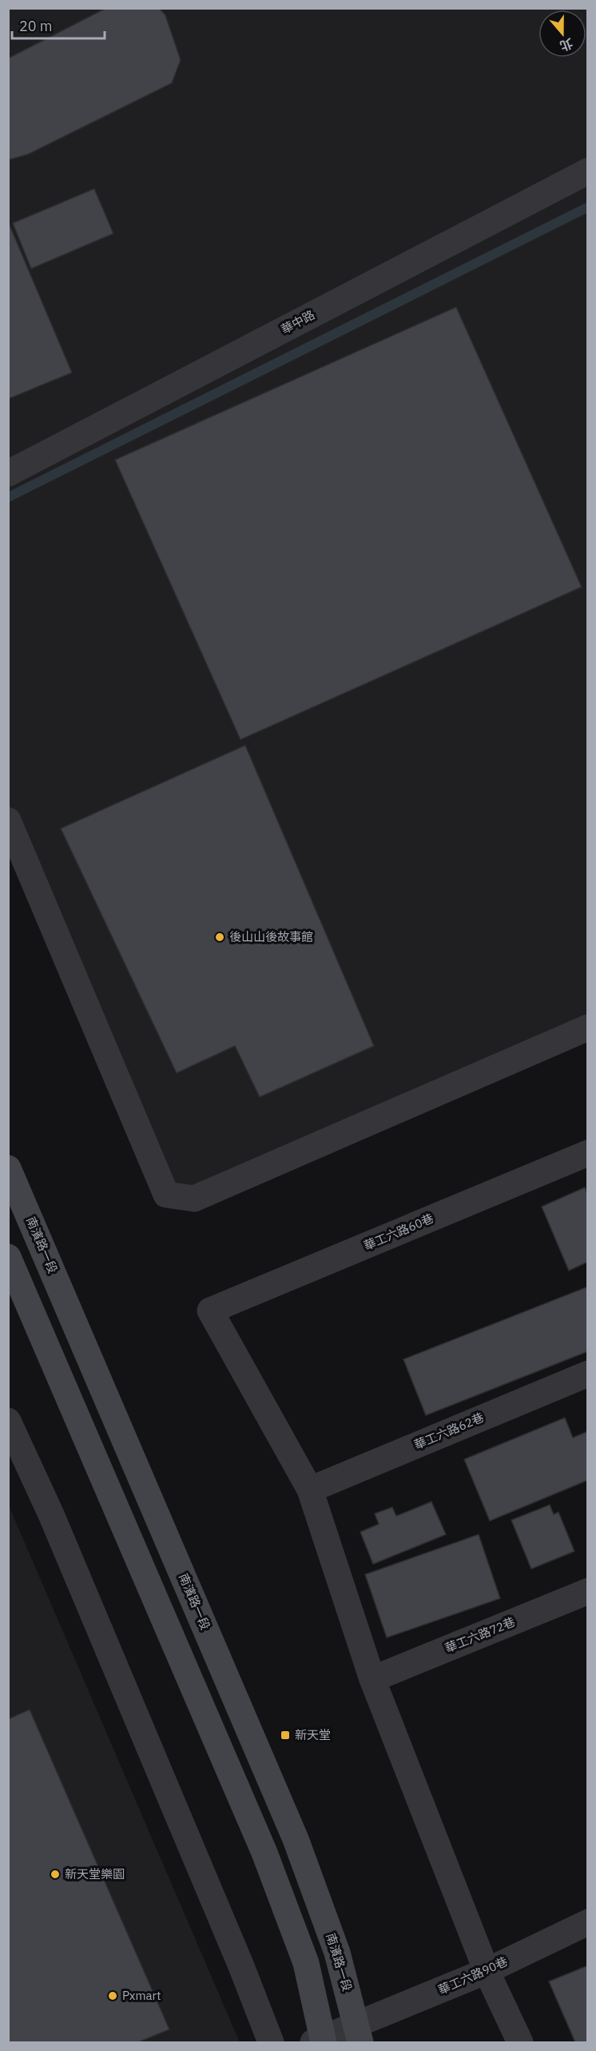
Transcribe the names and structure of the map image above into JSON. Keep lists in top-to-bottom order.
{
  "streets": {
    "main road": ["南濱路一段"],
    "street": [
      "華中路",
      "華工六路60巷",
      "華工六路62巷",
      "華工六路72巷",
      "華工六路90巷"
    ]
  },
  "crossings": [
    ["華工六路60巷", "華工六路62巷"],
    ["南濱路一段", "華工六路90巷"]
  ],
  "places": {
    "other": ["後山山後故事館", "新天堂樂園", "Pxmart"],
    "transit": ["新天堂"]
  },
  "scale_bar": "20 m",
  "north": "bottom"
}
